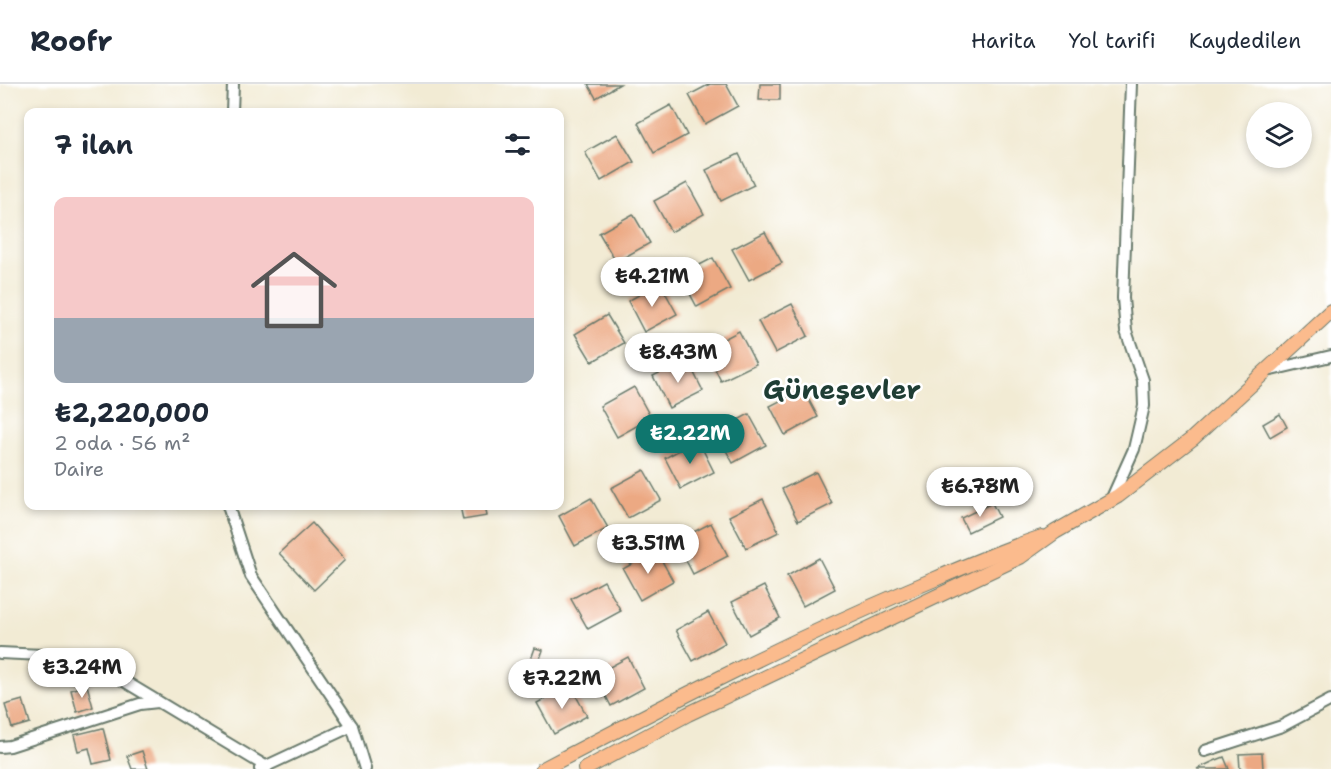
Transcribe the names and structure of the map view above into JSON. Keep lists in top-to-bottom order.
{
  "districts": ["Güneşevler"],
  "page": {
    "header": "Roofr",
    "nav": ["Harita", "Yol tarifi", "Kaydedilen"],
    "heading": "7 ilan",
    "list": [
      {
        "name": "₺2,220,000",
        "note": "2 oda · 56 m² · Daire"
      }
    ],
    "price": [
      "₺4.21M",
      "₺8.43M",
      "₺2.22M",
      "₺6.78M",
      "₺3.51M",
      "₺3.24M",
      "₺7.22M"
    ]
  }
}
